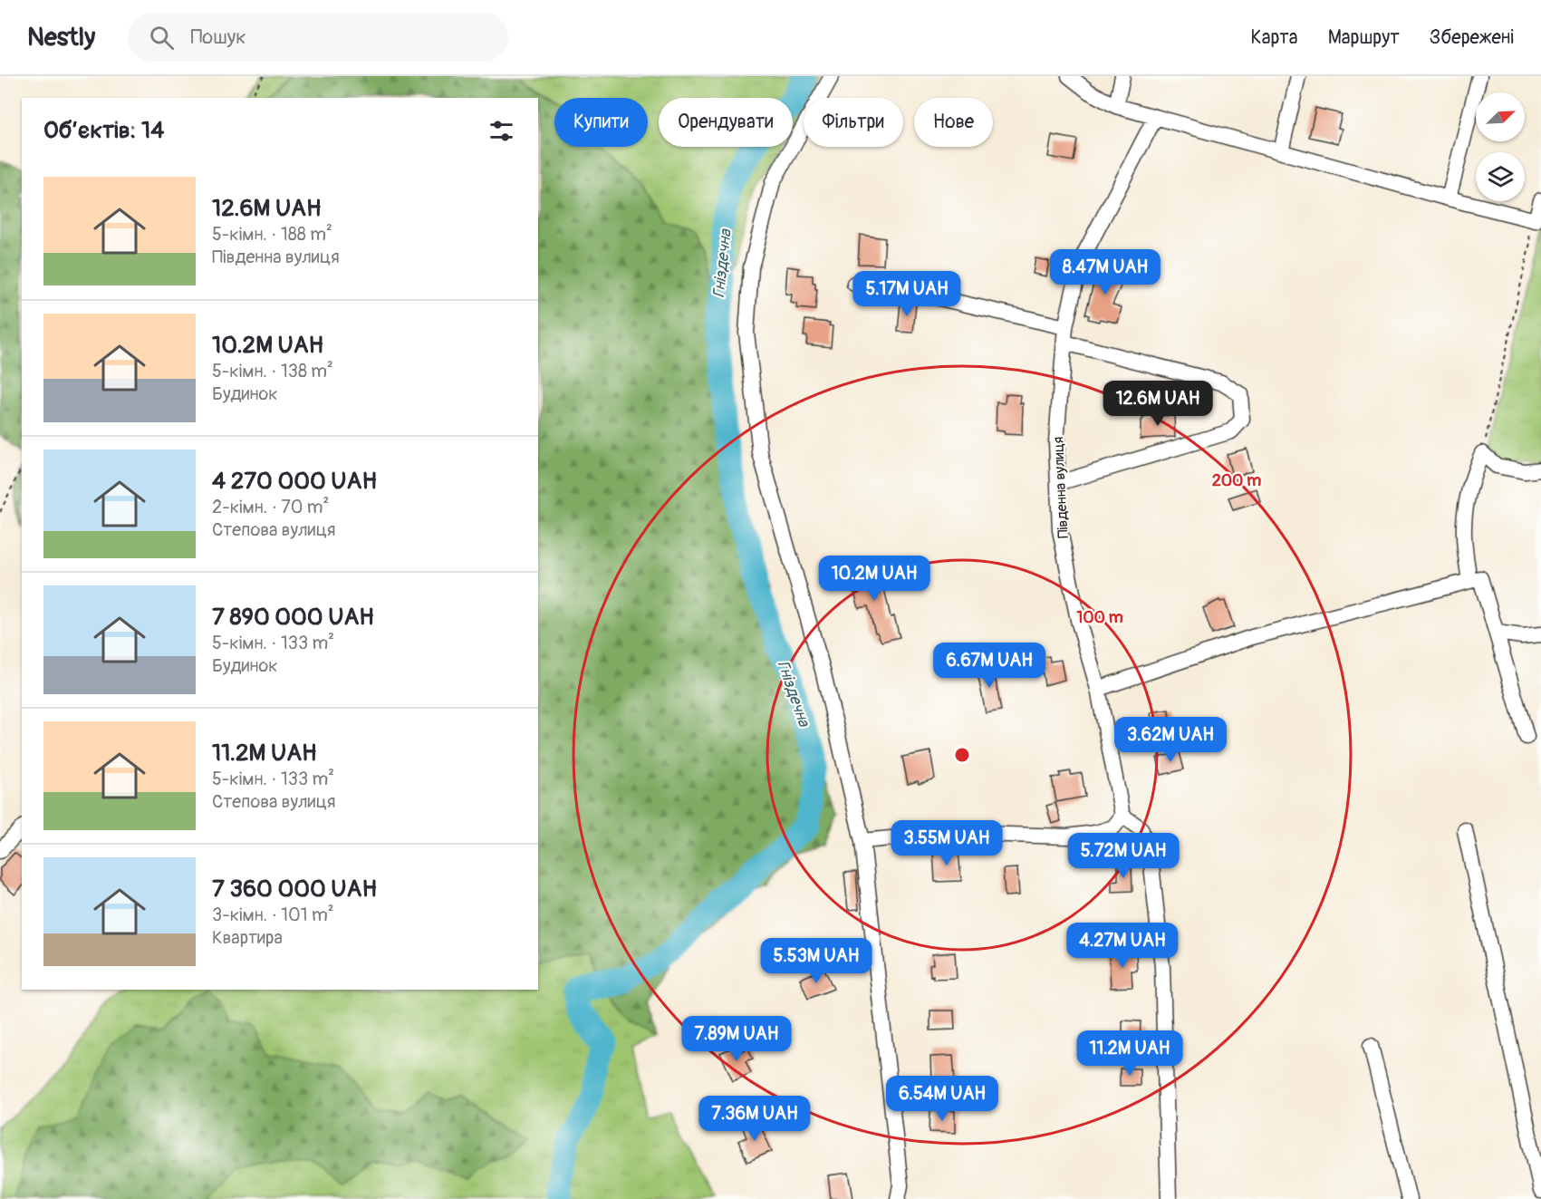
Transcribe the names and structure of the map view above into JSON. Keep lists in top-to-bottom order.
{
  "streets": {
    "street": ["Південна вулиця"]
  },
  "water": ["Гніздечна"],
  "north": "top right",
  "page": {
    "header": "Nestly",
    "search": "Пошук",
    "nav": ["Карта", "Маршрут", "Збережені"],
    "chip": [
      "Купити",
      "Орендувати",
      "Фільтри",
      "Нове"
    ],
    "heading": "Об’єктів: 14",
    "list": [
      {
        "name": "12.6M UAH",
        "note": "5-кімн. · 188 m² · Південна вулиця"
      },
      {
        "name": "10.2M UAH",
        "note": "5-кімн. · 138 m² · Будинок"
      },
      {
        "name": "4 270 000 UAH",
        "note": "2-кімн. · 70 m² · Степова вулиця"
      },
      {
        "name": "7 890 000 UAH",
        "note": "5-кімн. · 133 m² · Будинок"
      },
      {
        "name": "11.2M UAH",
        "note": "5-кімн. · 133 m² · Степова вулиця"
      },
      {
        "name": "7 360 000 UAH",
        "note": "3-кімн. · 101 m² · Квартира"
      }
    ],
    "price": [
      "8.47M UAH",
      "5.17M UAH",
      "12.6M UAH",
      "10.2M UAH",
      "6.67M UAH",
      "3.62M UAH",
      "3.55M UAH",
      "5.72M UAH",
      "4.27M UAH",
      "5.53M UAH",
      "7.89M UAH",
      "11.2M UAH",
      "6.54M UAH",
      "7.36M UAH"
    ]
  },
  "rings": ["200 m", "100 m"]
}
